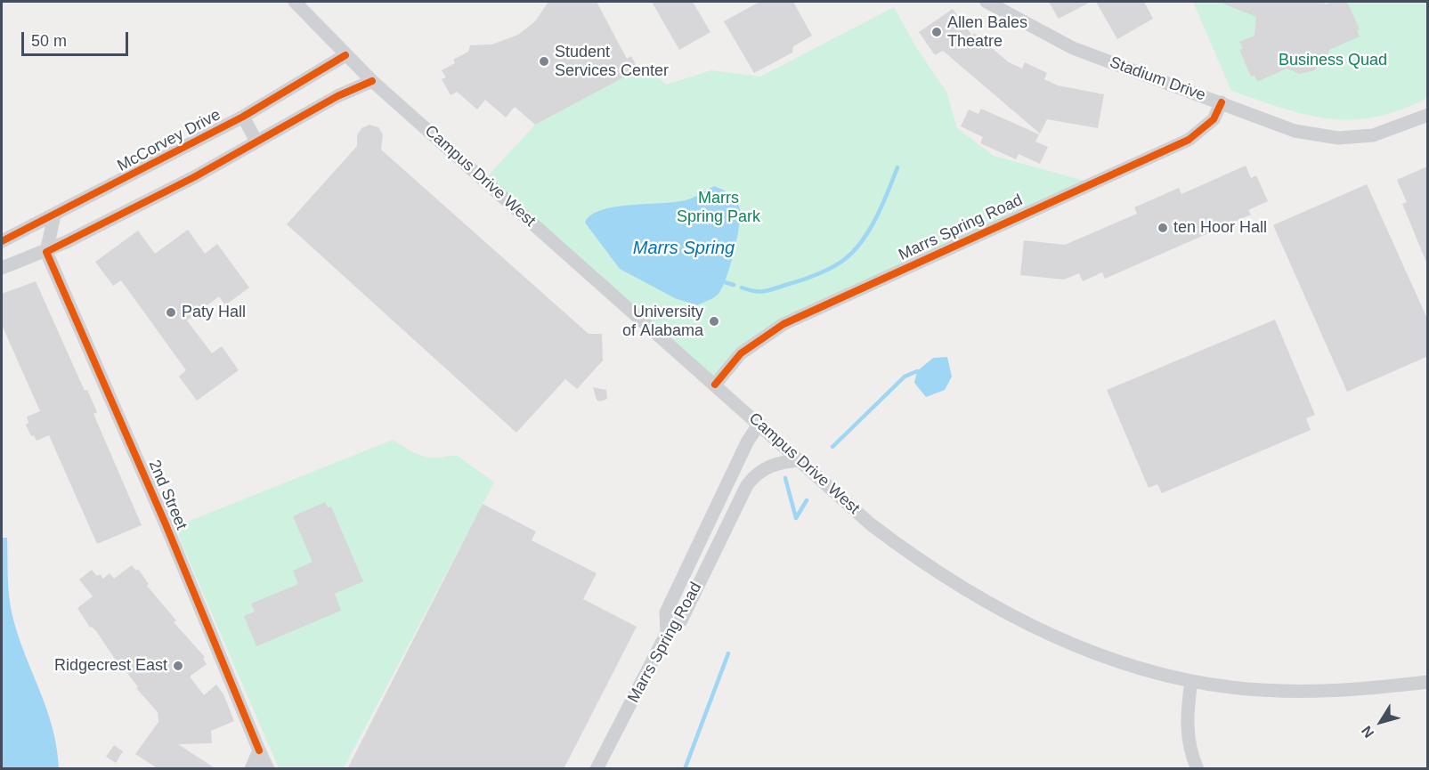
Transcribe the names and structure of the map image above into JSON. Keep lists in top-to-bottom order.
{
  "streets": {
    "street": [
      "Stadium Drive",
      "McCorvey Drive",
      "Campus Drive West",
      "Marrs Spring Road",
      "2nd Street"
    ]
  },
  "crossings": [
    ["Stadium Drive", "Marrs Spring Road"],
    ["McCorvey Drive", "Campus Drive West"],
    ["Campus Drive West", "Marrs Spring Road"]
  ],
  "water": ["Marrs Spring"],
  "parks": ["Business Quad", "Marrs Spring Park"],
  "places": [
    "Allen Bales Theatre",
    "Student Services Center",
    "ten Hoor Hall",
    "Paty Hall",
    "University of Alabama",
    "Ridgecrest East"
  ],
  "scale_bar": "50 m",
  "north": "bottom left"
}
